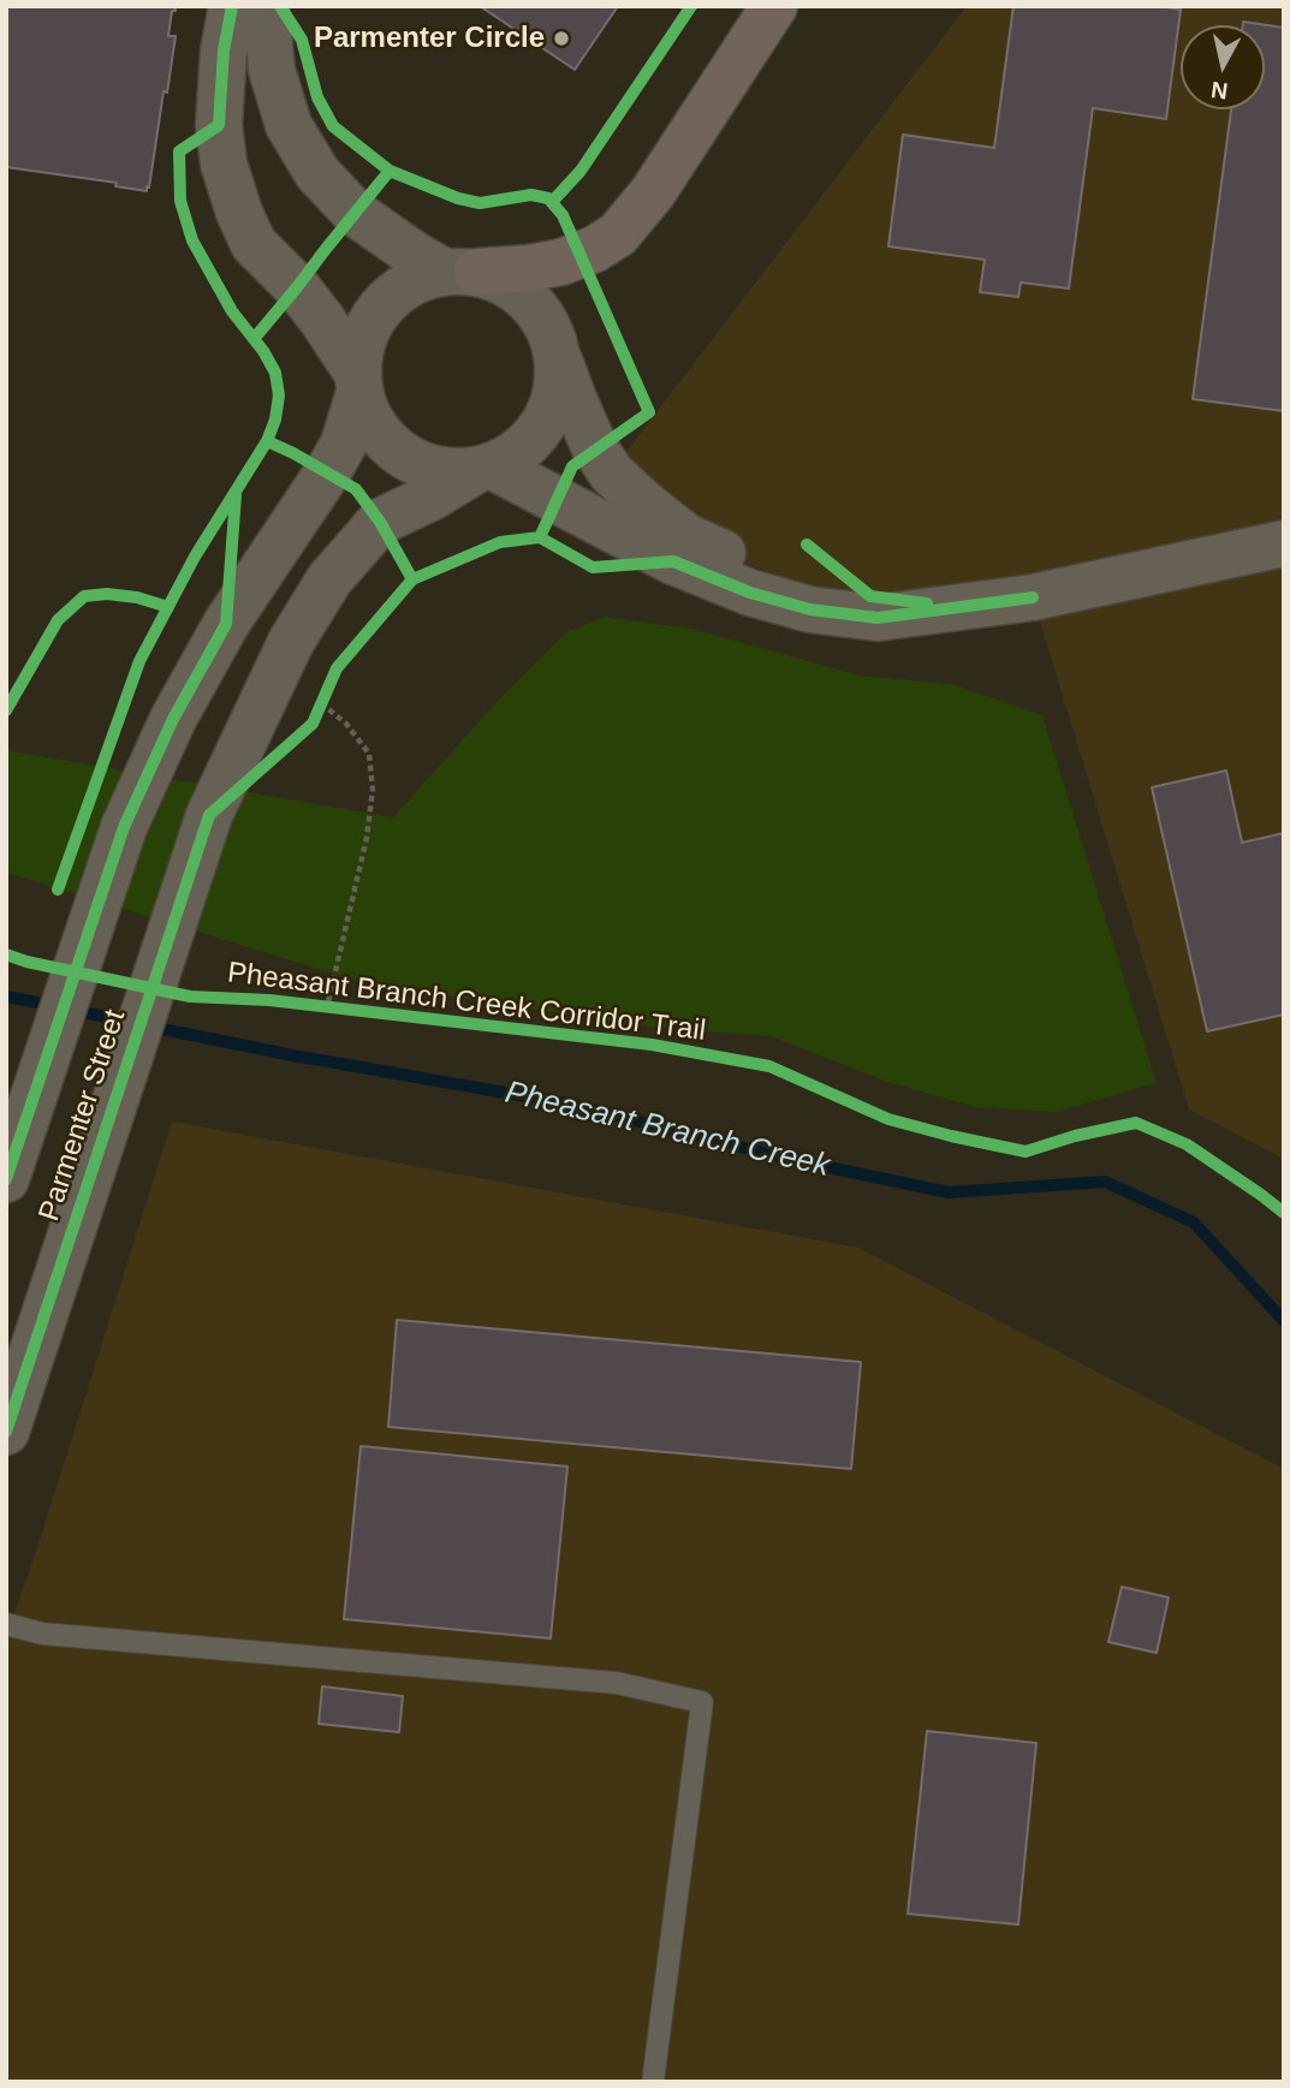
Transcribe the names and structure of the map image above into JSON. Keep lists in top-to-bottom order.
{
  "streets": {
    "street": ["Parmenter Street"],
    "cycle path": ["Pheasant Branch Creek Corridor Trail"]
  },
  "water": ["Pheasant Branch Creek"],
  "places": ["Parmenter Circle"],
  "north": "bottom"
}
